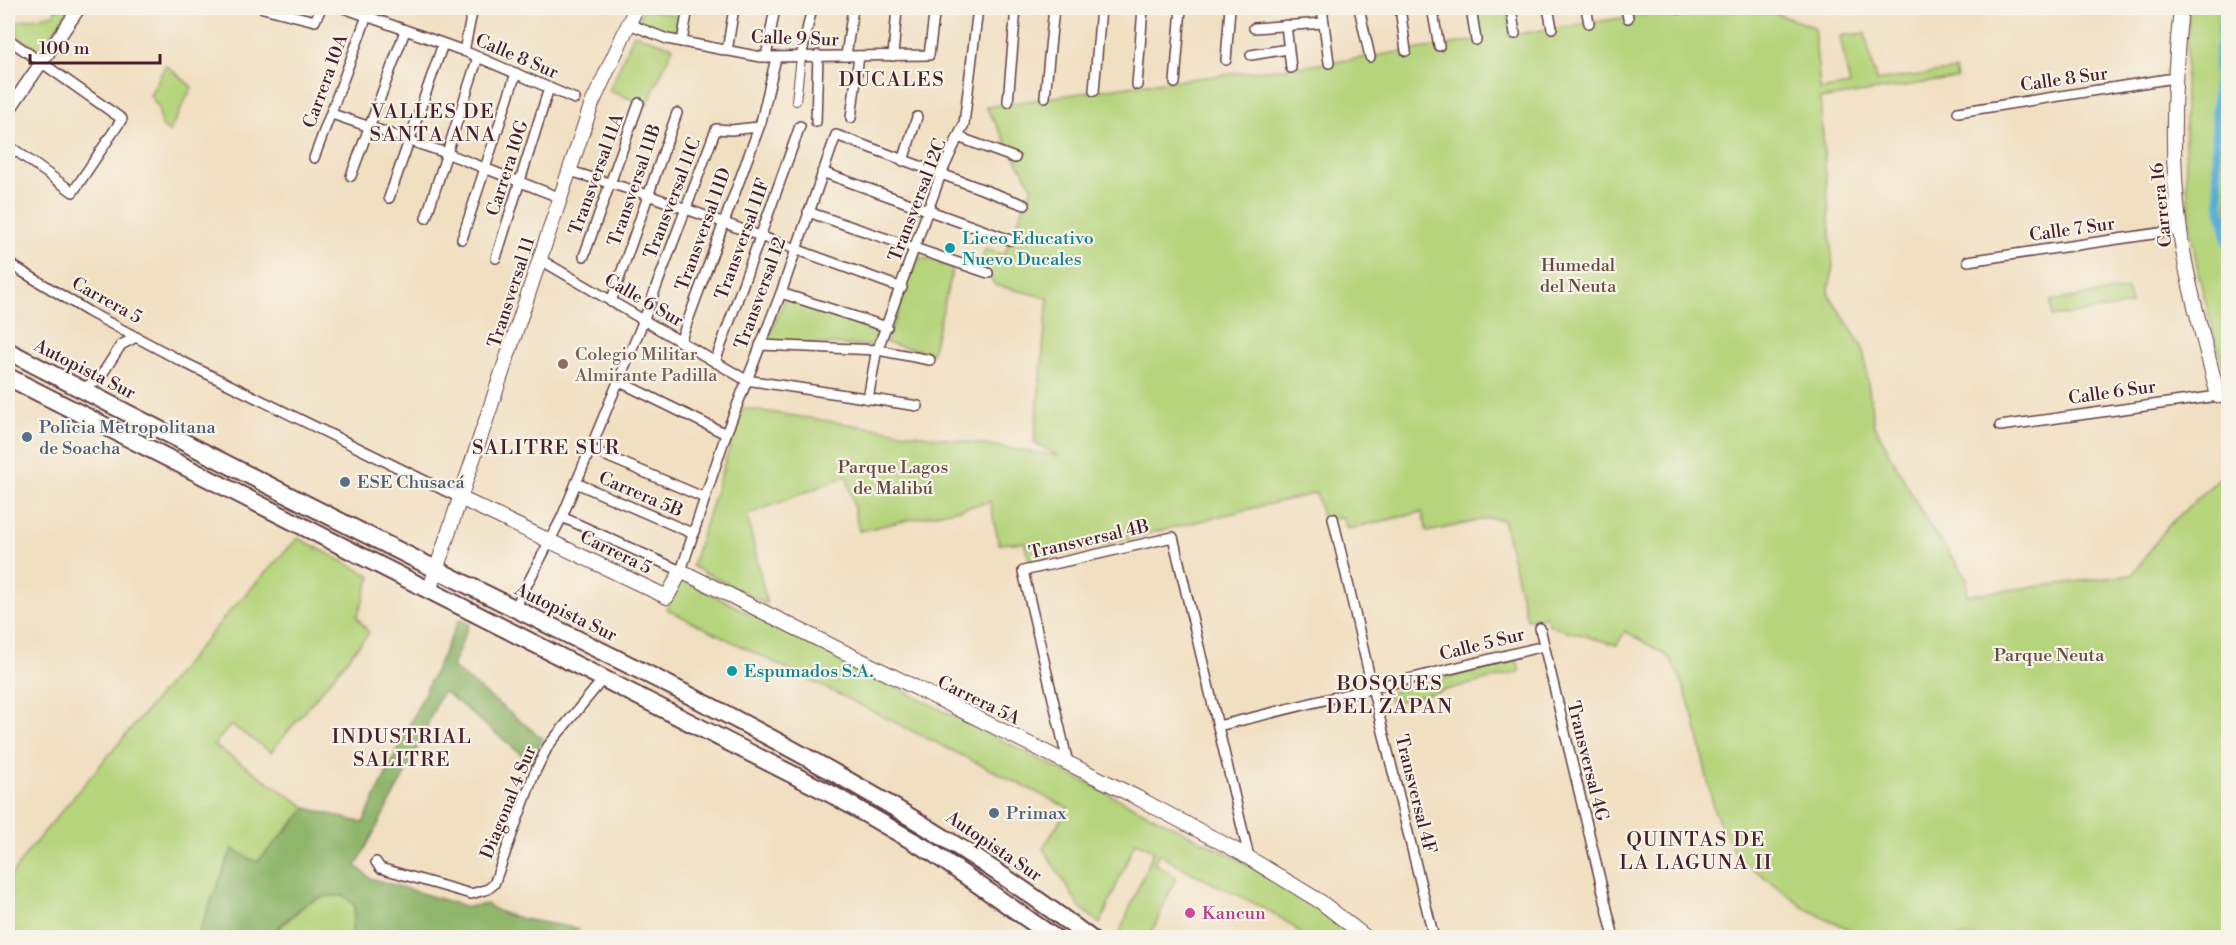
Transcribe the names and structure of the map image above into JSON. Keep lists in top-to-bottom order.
{
  "streets": {
    "highway": ["Autopista Sur"],
    "main road": [
      "Carrera 16",
      "Transversal 11",
      "Transversal 12",
      "Carrera 5",
      "Carrera 5A"
    ],
    "street": [
      "Calle 9 Sur",
      "Calle 8 Sur",
      "Carrera 10A",
      "Carrera 10G",
      "Transversal 11A",
      "Transversal 11B",
      "Transversal 11C",
      "Transversal 12C",
      "Transversal 11D",
      "Calle 7 Sur",
      "Transversal 11F",
      "Calle 6 Sur",
      "Carrera 5B",
      "Transversal 4B",
      "Calle 5 Sur",
      "Transversal 4G",
      "Transversal 4F",
      "Diagonal 4 Sur"
    ]
  },
  "crossings": [
    ["Calle 9 Sur", "Transversal 11D"],
    ["Calle 9 Sur", "Transversal 11"],
    ["Calle 8 Sur", "Carrera 10A"],
    ["Calle 8 Sur", "Carrera 10G"],
    ["Calle 8 Sur", "Carrera 16"],
    ["Transversal 11B", "Calle 6 Sur"],
    ["Transversal 11C", "Transversal 11D"],
    ["Transversal 11C", "Carrera 5"],
    ["Transversal 11C", "Calle 6 Sur"],
    ["Transversal 11C", "Autopista Sur"],
    ["Transversal 11C", "Carrera 5B"],
    ["Transversal 11C", "Carrera 5A"],
    ["Transversal 12C", "Calle 6 Sur"],
    ["Carrera 16", "Calle 7 Sur"],
    ["Carrera 16", "Calle 6 Sur"],
    ["Transversal 11D", "Calle 6 Sur"],
    ["Transversal 11F", "Calle 6 Sur"],
    ["Transversal 11", "Carrera 5"],
    ["Transversal 11", "Calle 6 Sur"],
    ["Transversal 11", "Autopista Sur"],
    ["Transversal 12", "Carrera 5"],
    ["Transversal 12", "Calle 6 Sur"],
    ["Transversal 12", "Carrera 5B"],
    ["Transversal 12", "Carrera 5A"],
    ["Transversal 4B", "Calle 5 Sur"],
    ["Transversal 4B", "Carrera 5A"],
    ["Calle 5 Sur", "Transversal 4G"],
    ["Calle 5 Sur", "Transversal 4F"]
  ],
  "districts": [
    "DUCALES",
    "VALLES DE SANTA ANA",
    "SALITRE SUR",
    "BOSQUES DEL ZAPAN",
    "INDUSTRIAL SALITRE",
    "QUINTAS DE LA LAGUNA II"
  ],
  "parks": ["Humedal del Neuta", "Parque Lagos de Malibú", "Parque Neuta"],
  "places": [
    "Liceo Educativo Nuevo Ducales",
    "Colegio Militar Almirante Padilla",
    "Policia Metropolitana de Soacha",
    "ESE Chusacá",
    "Espumados S.A.",
    "Primax",
    "Kancun"
  ],
  "scale_bar": "100 m"
}
